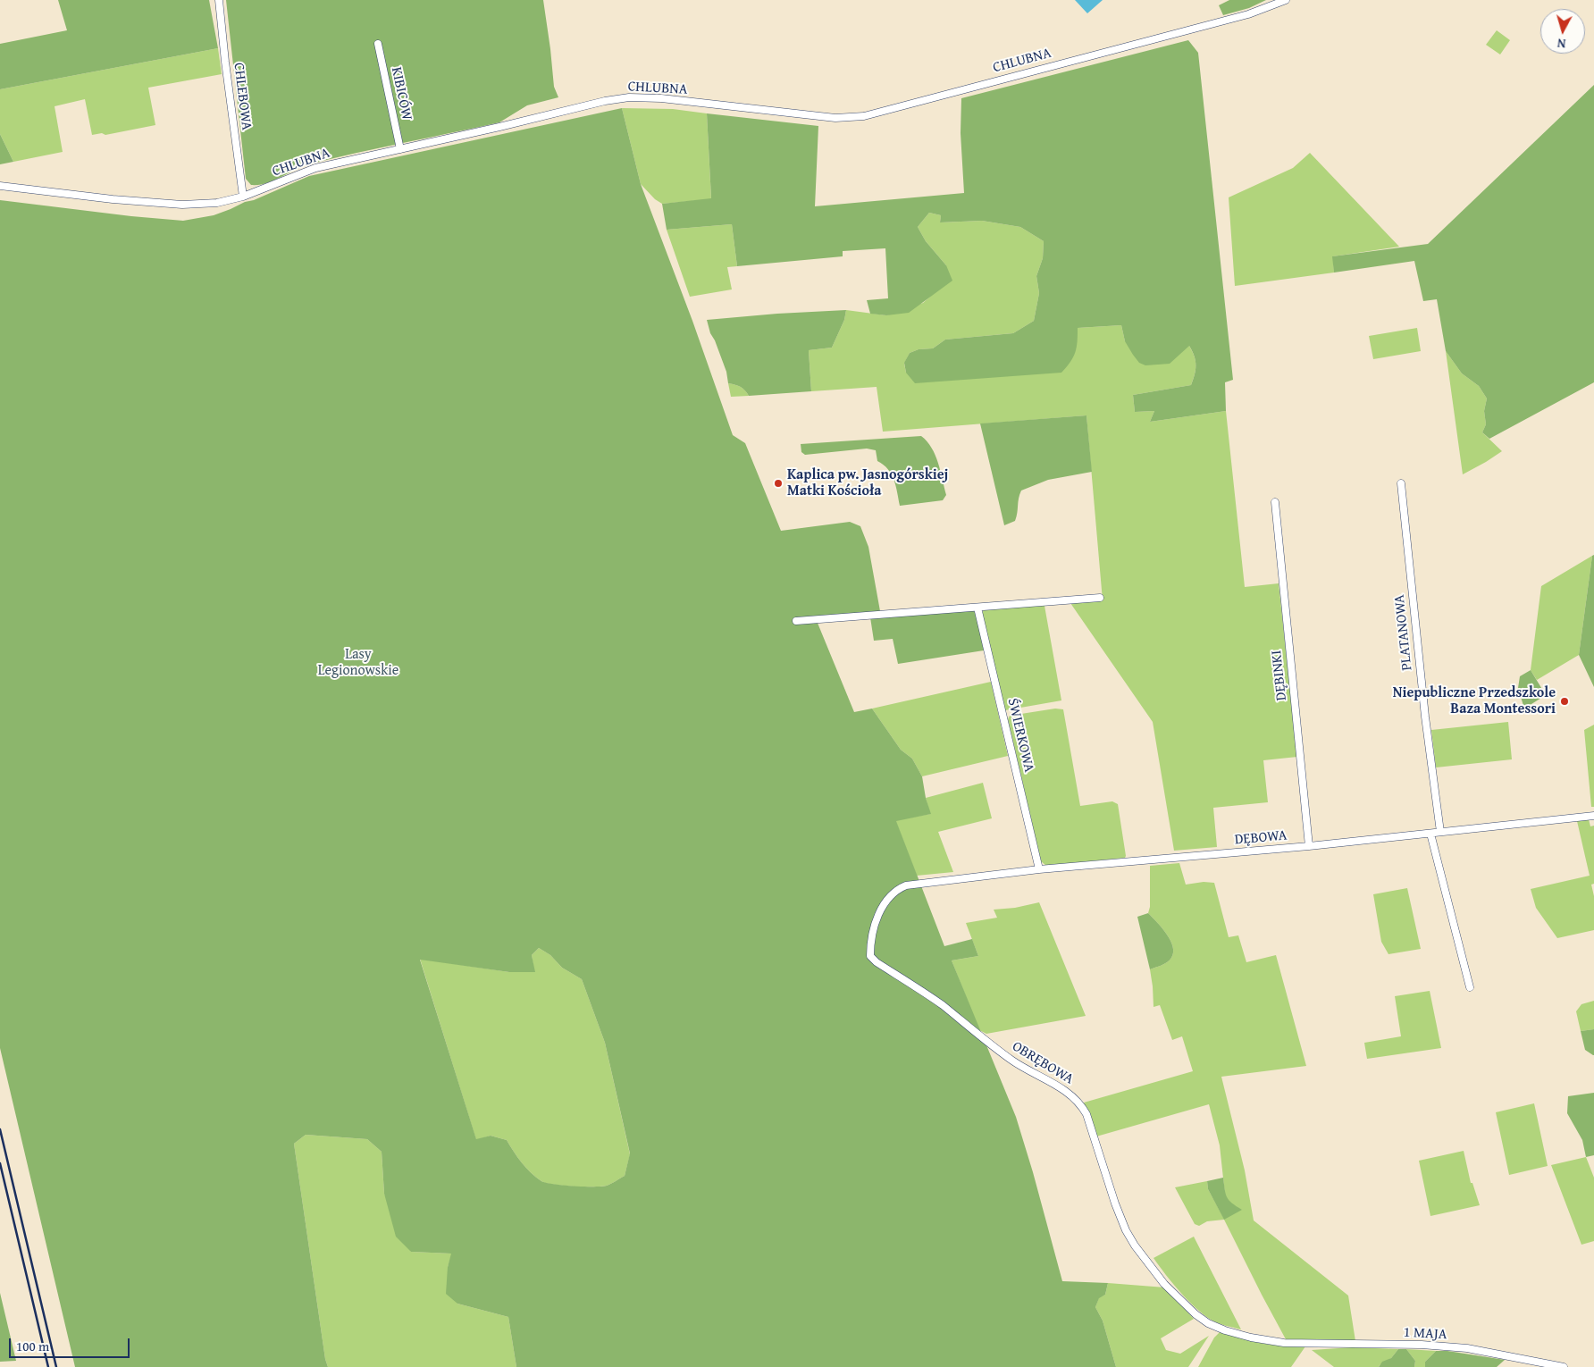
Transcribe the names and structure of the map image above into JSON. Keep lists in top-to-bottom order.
{
  "streets": {
    "street": [
      "CHLUBNA",
      "KIBICÓW",
      "CHLEBOWA",
      "PLATANOWA",
      "DĘBINKI",
      "ŚWIERKOWA",
      "DĘBOWA",
      "OBRĘBOWA",
      "1 MAJA"
    ]
  },
  "crossings": [
    ["CHLUBNA", "KIBICÓW"],
    ["CHLUBNA", "CHLEBOWA"],
    ["PLATANOWA", "DĘBOWA"],
    ["DĘBINKI", "DĘBOWA"],
    ["ŚWIERKOWA", "DĘBOWA"],
    ["DĘBOWA", "OBRĘBOWA"],
    ["OBRĘBOWA", "1 MAJA"]
  ],
  "parks": ["Lasy Legionowskie"],
  "places": ["Kaplica pw. Jasnogórskiej Matki Kościoła", "Niepubliczne Przedszkole Baza Montessori"],
  "scale_bar": "100 m",
  "north": "bottom"
}
